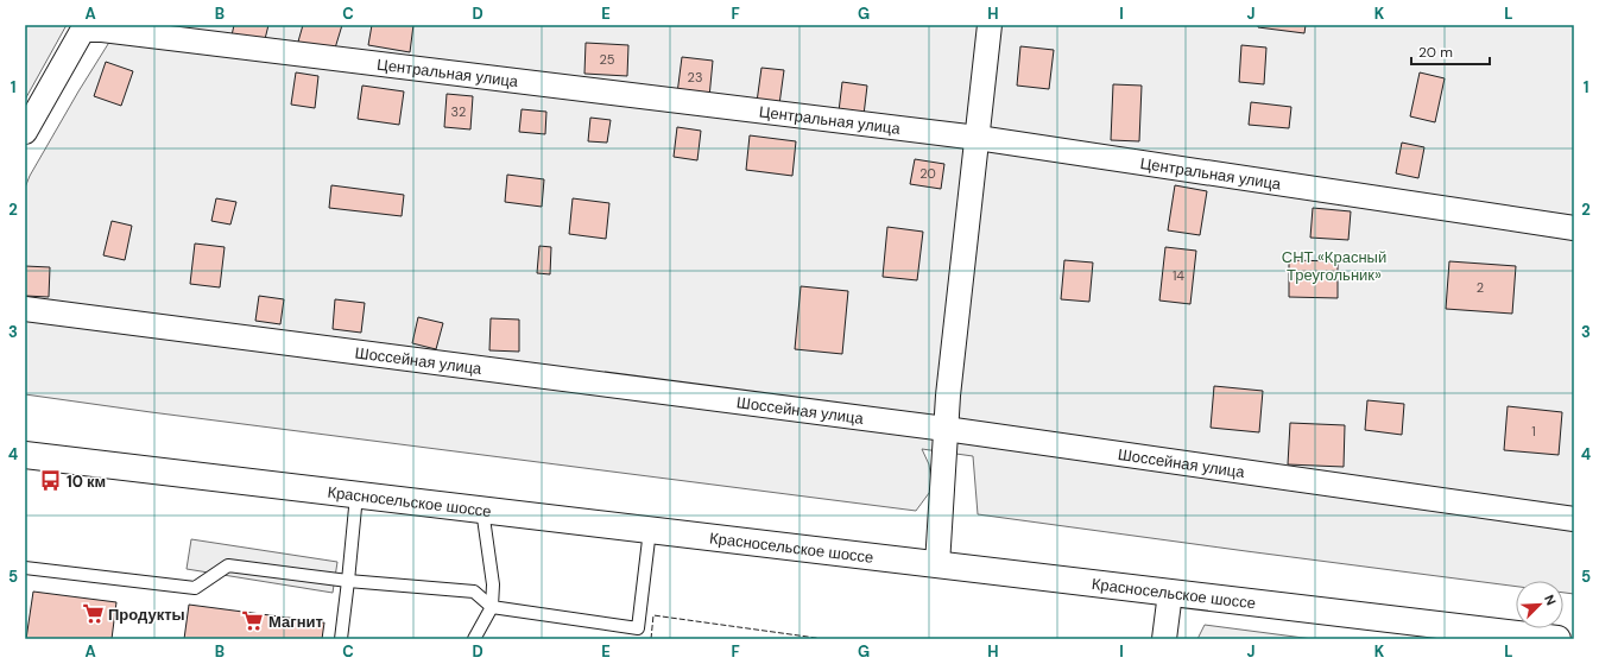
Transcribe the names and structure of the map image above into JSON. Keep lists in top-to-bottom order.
{
  "streets": {
    "highway": ["Красносельское шоссе"],
    "street": ["Центральная улица", "Шоссейная улица"]
  },
  "parks": ["СНТ «Красный Треугольник»"],
  "places": {
    "bus stop": ["10 км"],
    "supermarket": ["Продукты", "Магнит"]
  },
  "house_numbers": [
    "25",
    "23",
    "32",
    "20",
    "14",
    "2",
    "1"
  ],
  "scale_bar": "20 m",
  "north": "top right",
  "grid": {
    "columns": [
      "A",
      "B",
      "C",
      "D",
      "E",
      "F",
      "G",
      "H",
      "I",
      "J",
      "K",
      "L"
    ],
    "rows": [
      "1",
      "2",
      "3",
      "4",
      "5"
    ]
  }
}
